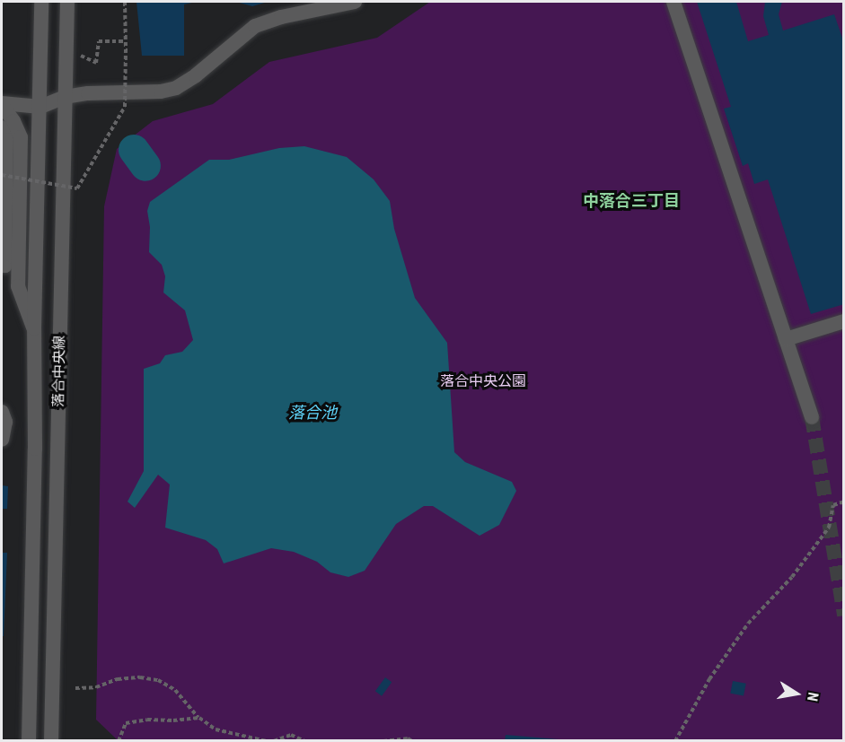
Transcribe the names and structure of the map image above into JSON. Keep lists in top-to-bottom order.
{
  "streets": {
    "street": ["落合中央線"]
  },
  "districts": ["中落合三丁目"],
  "water": ["落合池"],
  "parks": ["落合中央公園"],
  "north": "right"
}
